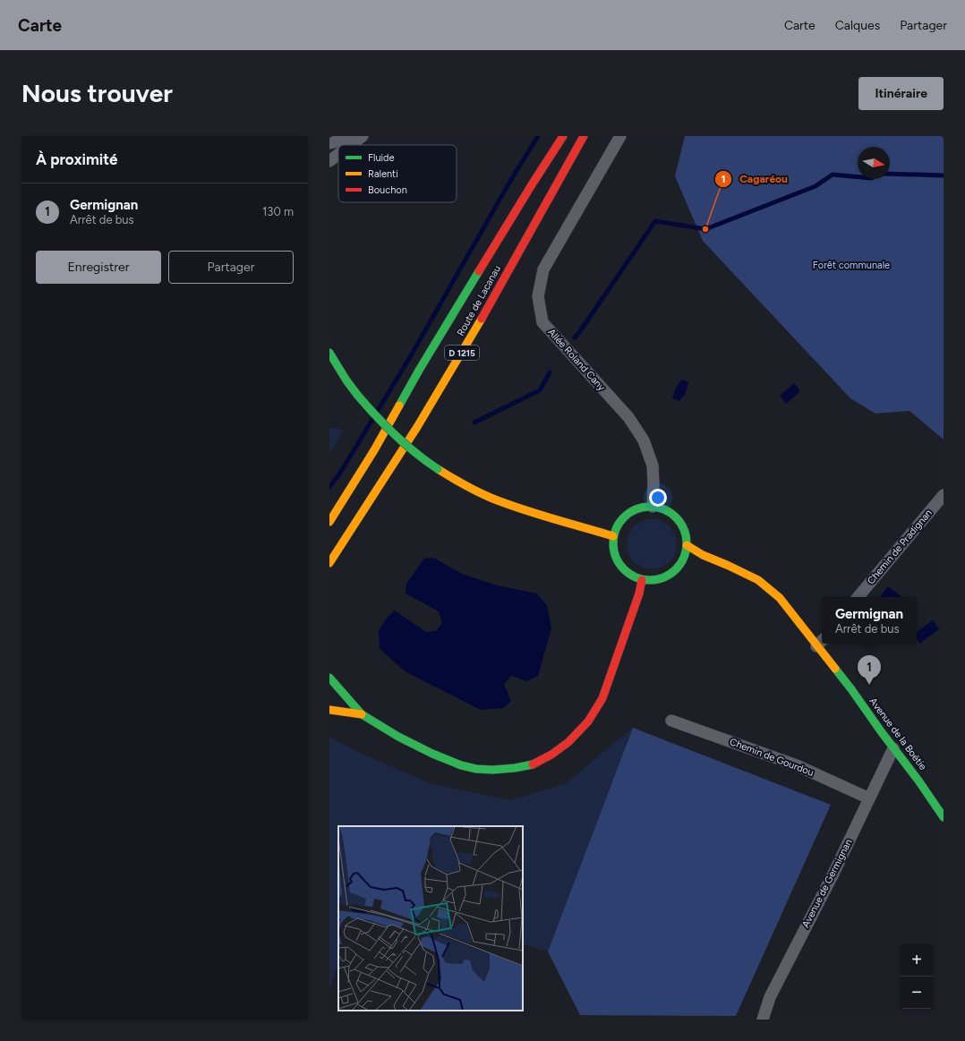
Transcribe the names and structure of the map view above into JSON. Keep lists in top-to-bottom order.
{
  "streets": {
    "main road": ["Route de Lacanau", "D 1215", "Avenue de la Boétie"],
    "street": [
      "Allée Roland Cany",
      "Chemin de Pradignan",
      "Chemin de Gourdou",
      "Avenue de Germignan"
    ]
  },
  "crossings": [
    ["Allée Roland Cany", "Avenue de la Boétie"],
    ["Avenue de la Boétie", "Avenue de Germignan"],
    ["Chemin de Gourdou", "Avenue de Germignan"]
  ],
  "parks": ["Forêt communale"],
  "places": ["Cagaréou"],
  "legend": ["Fluide", "Ralenti", "Bouchon"],
  "north": "right",
  "page": {
    "header": "Carte",
    "nav": ["Carte", "Calques", "Partager"],
    "buttons": [
      "Itinéraire",
      ["Enregistrer", "Partager"]
    ],
    "title": "Nous trouver",
    "heading": "À proximité",
    "list": [
      {
        "mark": "1",
        "name": "Germignan",
        "note": "Arrêt de bus",
        "value": "130 m"
      }
    ],
    "popup": ["Germignan", "Arrêt de bus"],
    "pins": "1",
    "map_buttons": ["+", "−"]
  }
}
